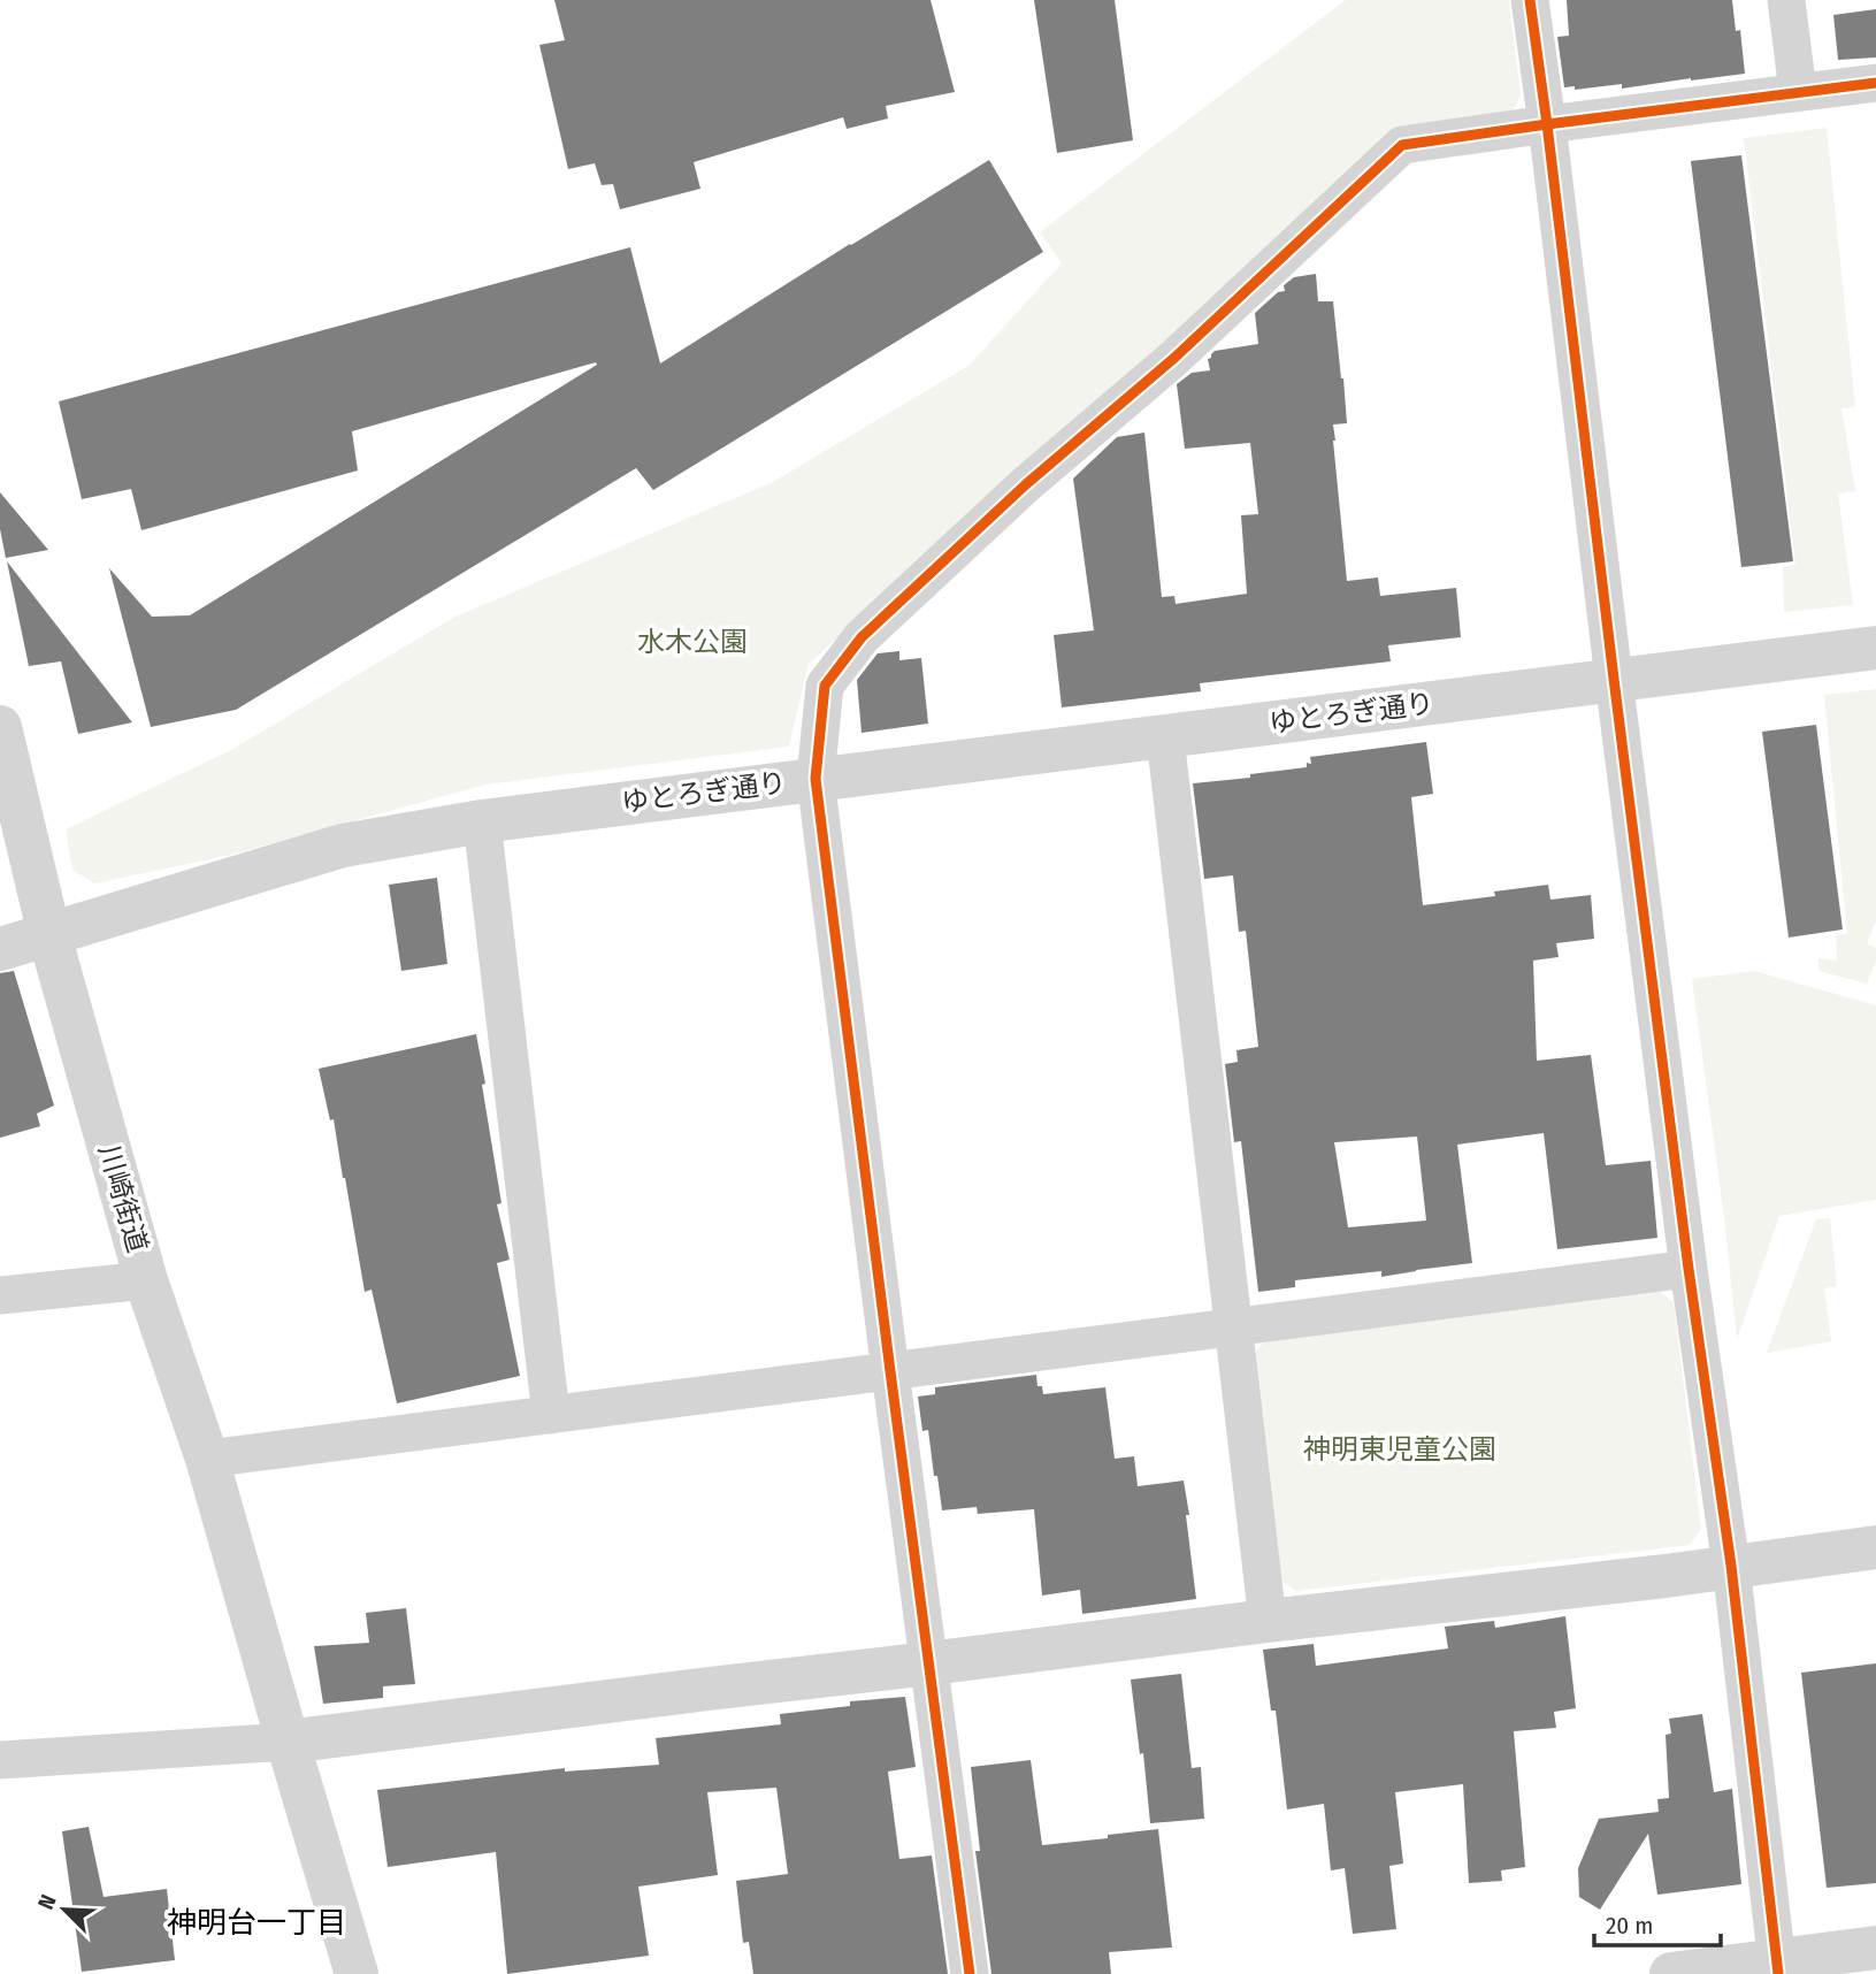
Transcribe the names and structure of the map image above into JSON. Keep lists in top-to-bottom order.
{
  "streets": {
    "street": ["ゆとろぎ通り", "川崎街道"]
  },
  "crossings": [
    ["ゆとろぎ通り", "川崎街道"]
  ],
  "districts": ["神明台一丁目"],
  "parks": ["水木公園", "神明東児童公園"],
  "scale_bar": "20 m",
  "north": "top left"
}
